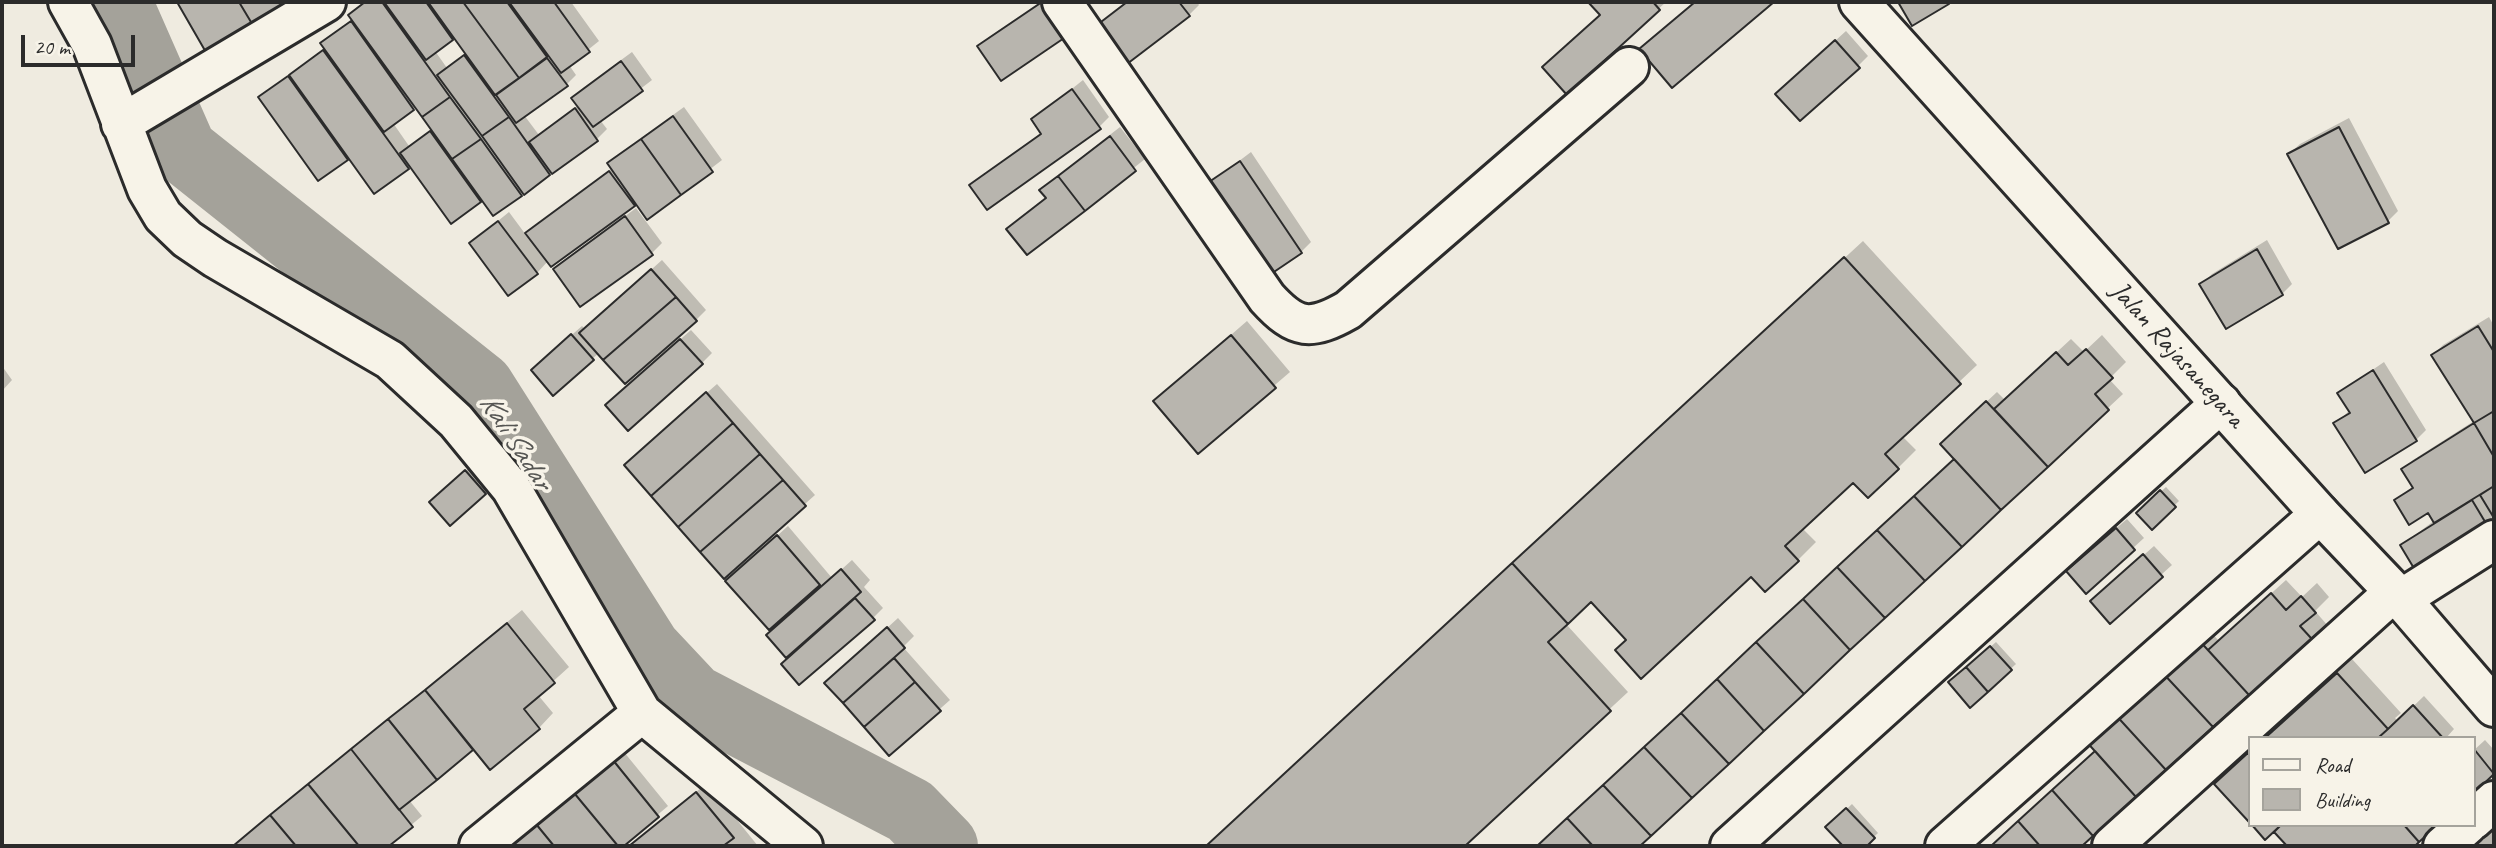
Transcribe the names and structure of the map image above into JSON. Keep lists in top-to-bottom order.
{
  "streets": {
    "street": ["Jalan Rajasanegara"]
  },
  "water": ["Kali Sadar"],
  "legend": ["Road", "Building"],
  "scale_bar": "20 m"
}
